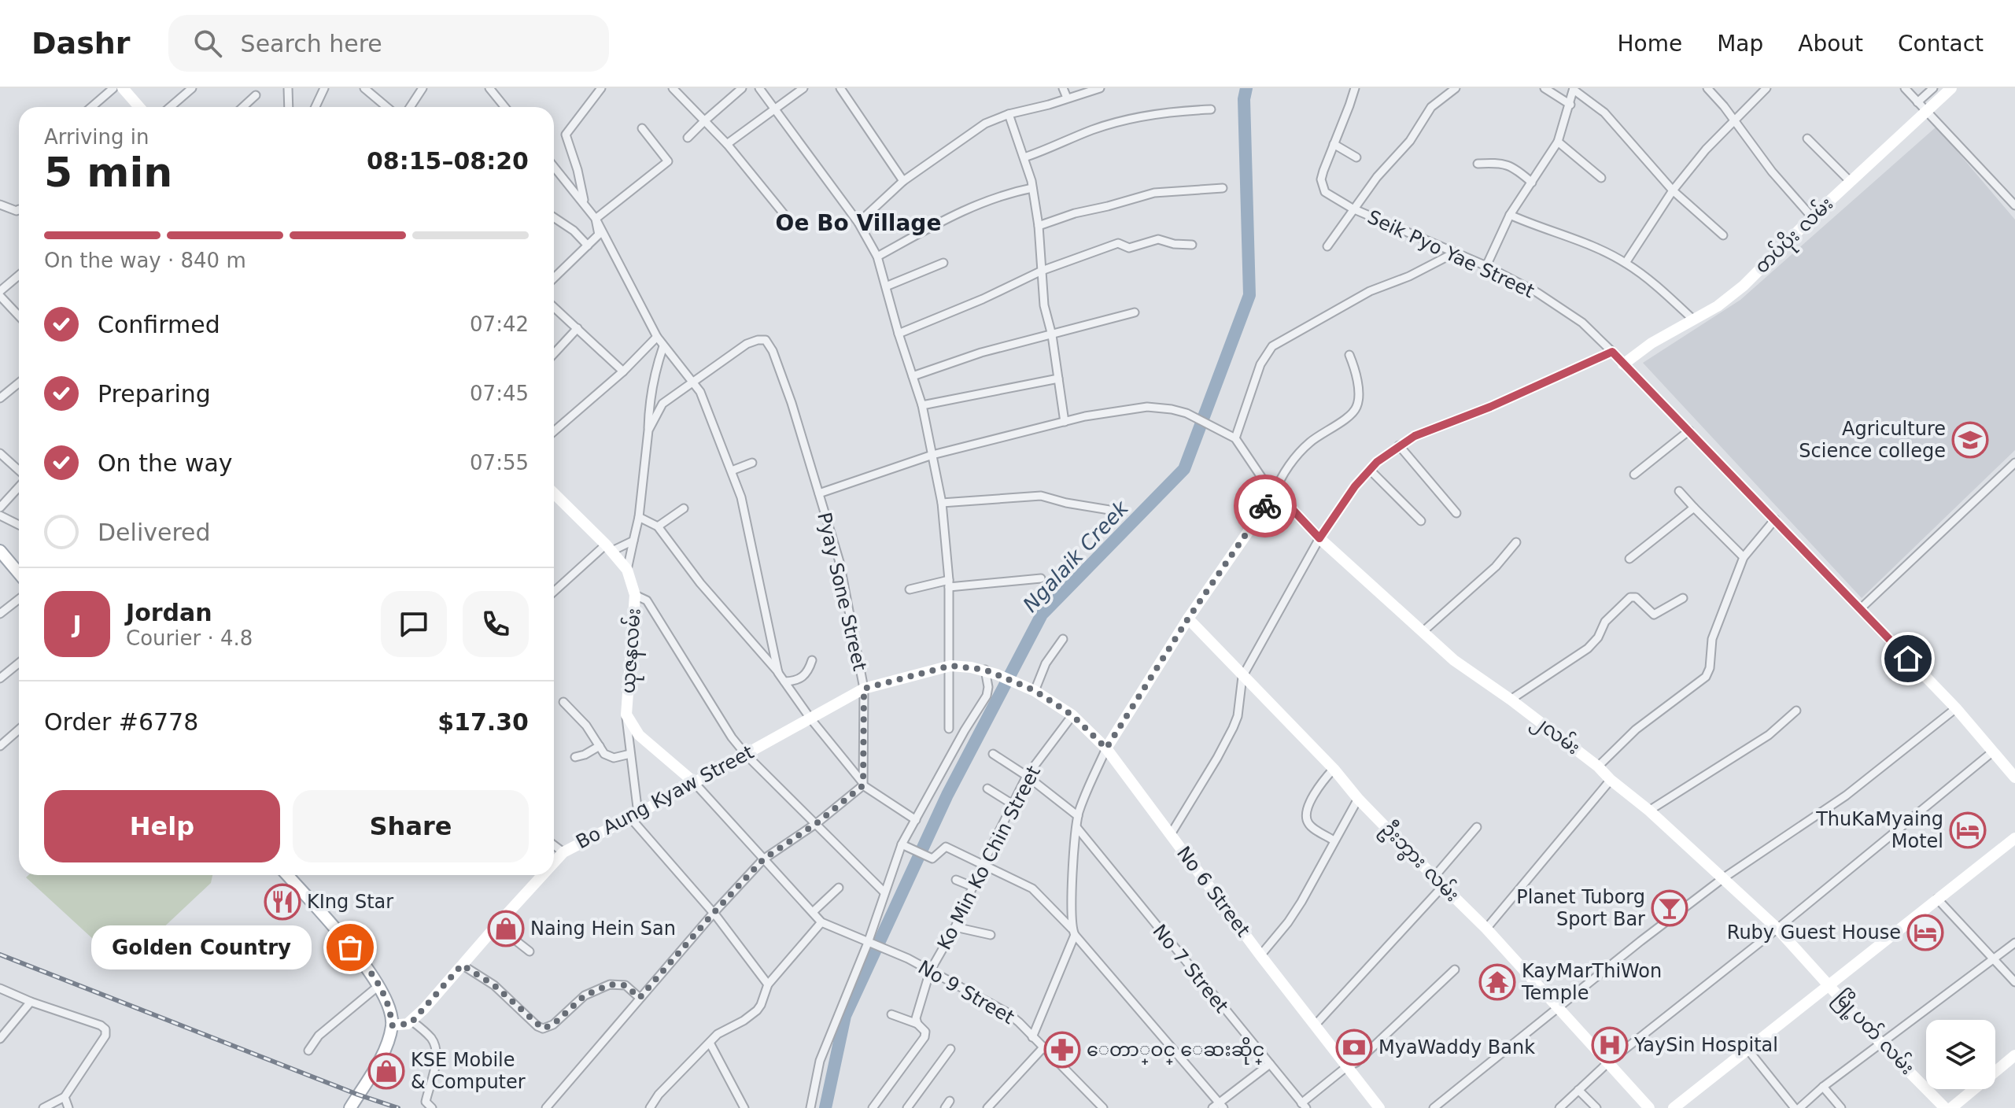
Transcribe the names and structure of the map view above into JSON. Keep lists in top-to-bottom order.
{
  "streets": {
    "street": [
      "တပ်ပိုး လမ်း",
      "Seik Pyo Yae Street",
      "Pyay Sone Street",
      "ယုဇနလမ်း",
      "၂လမ်း",
      "Bo Aung Kyaw Street",
      "Ko Min Ko Chin Street",
      "ဦးဘွား လမ်း",
      "No 6 Street",
      "No 7 Street",
      "No 9 Street",
      "မြို့ပတ် လမ်း"
    ]
  },
  "crossings": [
    ["တပ်ပိုး လမ်း", "Seik Pyo Yae Street"],
    ["Pyay Sone Street", "Bo Aung Kyaw Street"],
    ["ယုဇနလမ်း", "Bo Aung Kyaw Street"],
    ["၂လမ်း", "မြို့ပတ် လမ်း"],
    ["Bo Aung Kyaw Street", "No 6 Street"],
    ["Ko Min Ko Chin Street", "No 6 Street"],
    ["Ko Min Ko Chin Street", "No 9 Street"]
  ],
  "districts": ["Oe Bo Village"],
  "water": ["Ngalaik Creek"],
  "places": {
    "school or university": ["Agriculture Science college"],
    "hotel": ["ThuKaMyaing Motel", "Ruby Guest House"],
    "restaurant": ["KIng Star"],
    "bar": ["Planet Tuborg Sport Bar"],
    "shop": ["Naing Hein San", "KSE Mobile & Computer"],
    "other": ["Golden Country"],
    "temple": ["KayMarThiWon Temple"],
    "hospital": ["YaySin Hospital"],
    "bank": ["MyaWaddy Bank"],
    "pharmacy": ["ေတာ္ဝင္ ေဆးဆိုင္"]
  },
  "page": {
    "header": "Dashr",
    "search": "Search here",
    "nav": [
      "Home",
      "Map",
      "About",
      "Contact"
    ],
    "heading": ["5 min", "Arriving in", "08:15–08:20"],
    "panel": [
      "Jordan",
      "Courier · 4.8",
      "Order #6778",
      "$17.30"
    ],
    "bar": "On the way · 840 m",
    "list": [
      ["Confirmed", "07:42"],
      ["Preparing", "07:45"],
      ["On the way", "07:55"],
      "Delivered"
    ],
    "round": "J",
    "buttons": ["Help", "Share"],
    "bubble": "Golden Country"
  }
}
